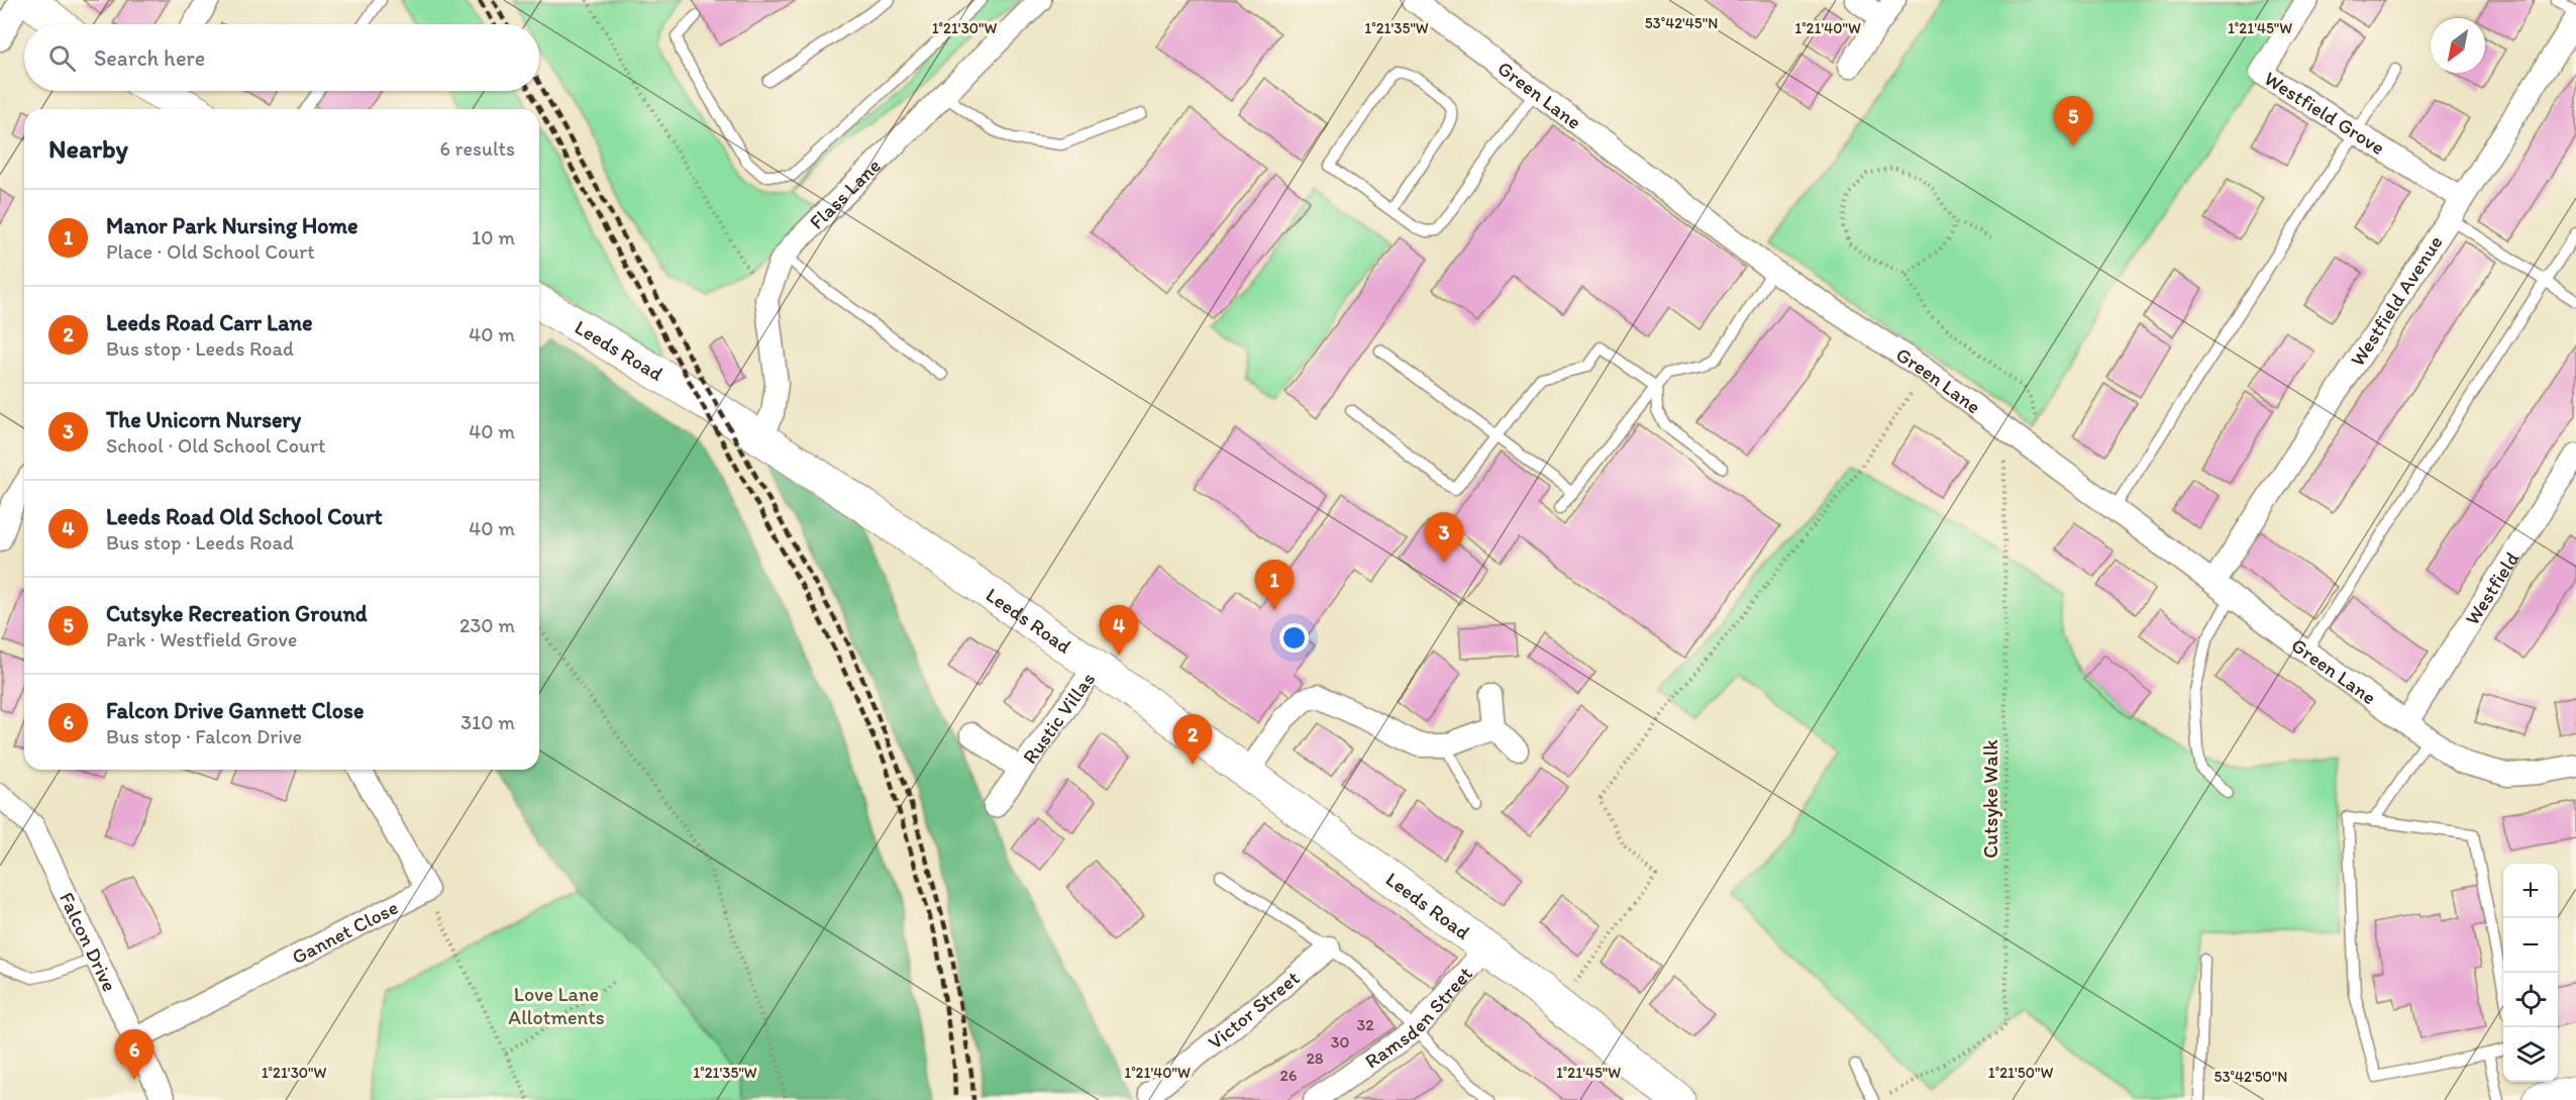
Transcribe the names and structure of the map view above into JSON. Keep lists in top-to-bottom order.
{
  "streets": {
    "main road": ["Leeds Road"],
    "street": [
      "Green Lane",
      "Westfield Grove",
      "Flass Lane",
      "Westfield Avenue",
      "Westfield",
      "Rustic Villas",
      "Gannet Close",
      "Falcon Drive",
      "Victor Street",
      "Ramsden Street"
    ],
    "path": ["Cutsyke Walk"]
  },
  "crossings": [
    ["Green Lane", "Westfield Avenue"],
    ["Green Lane", "Westfield"],
    ["Green Lane", "Cutsyke Walk"],
    ["Westfield Grove", "Westfield Avenue"],
    ["Flass Lane", "Leeds Road"],
    ["Leeds Road", "Rustic Villas"],
    ["Leeds Road", "Ramsden Street"],
    ["Gannet Close", "Falcon Drive"]
  ],
  "parks": ["Love Lane Allotments"],
  "house_numbers": [
    "32",
    "30",
    "28",
    "26"
  ],
  "north": "bottom left",
  "page": {
    "search": "Search here",
    "pins": [
      "5",
      "3",
      "1",
      "4",
      "2",
      "6"
    ],
    "heading": ["Nearby", "6 results"],
    "list": [
      {
        "mark": "1",
        "name": "Manor Park Nursing Home",
        "note": "Place · Old School Court",
        "value": "10 m"
      },
      {
        "mark": "2",
        "name": "Leeds Road Carr Lane",
        "note": "Bus stop · Leeds Road",
        "value": "40 m"
      },
      {
        "mark": "3",
        "name": "The Unicorn Nursery",
        "note": "School · Old School Court",
        "value": "40 m"
      },
      {
        "mark": "4",
        "name": "Leeds Road Old School Court",
        "note": "Bus stop · Leeds Road",
        "value": "40 m"
      },
      {
        "mark": "5",
        "name": "Cutsyke Recreation Ground",
        "note": "Park · Westfield Grove",
        "value": "230 m"
      },
      {
        "mark": "6",
        "name": "Falcon Drive Gannett Close",
        "note": "Bus stop · Falcon Drive",
        "value": "310 m"
      }
    ],
    "map_buttons": ["+", "−"]
  },
  "coordinates": [
    "53°42'45\"N",
    "1°21'30\"W",
    "1°21'35\"W",
    "1°21'40\"W",
    "1°21'45\"W",
    "1°21'50\"W",
    "53°42'50\"N"
  ]
}
